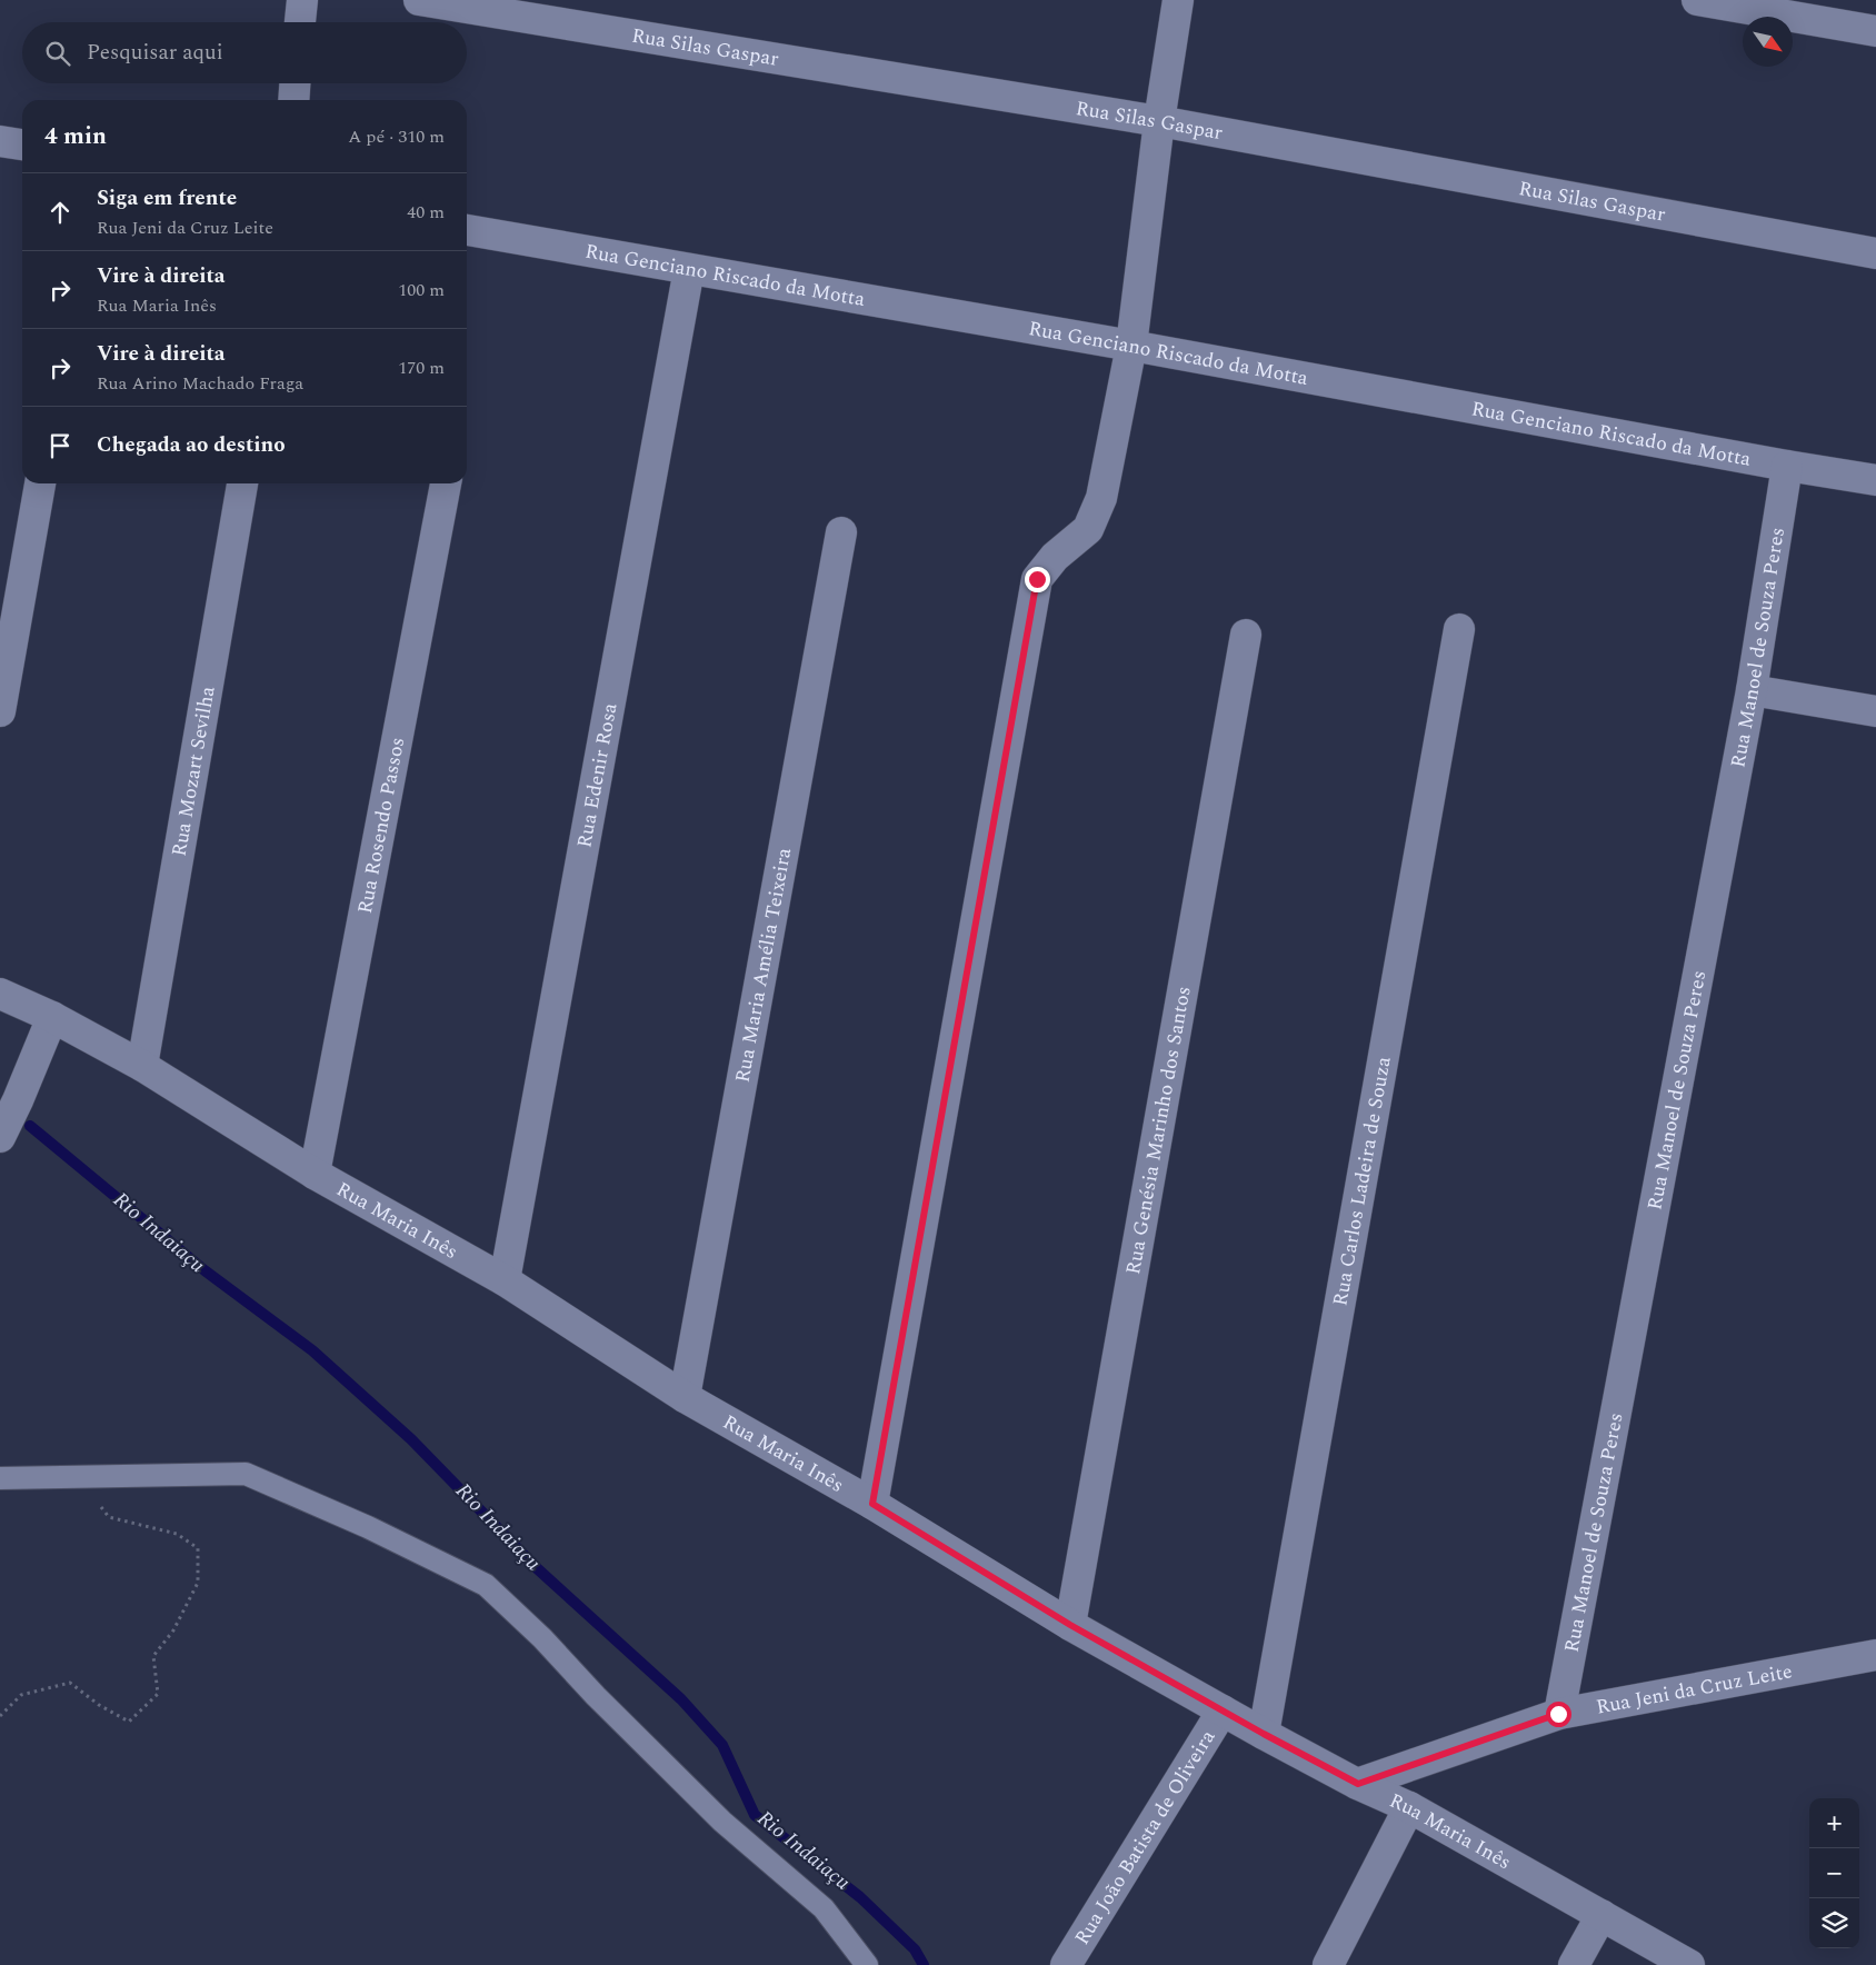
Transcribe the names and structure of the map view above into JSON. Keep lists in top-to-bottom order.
{
  "streets": {
    "street": [
      "Rua Silas Gaspar",
      "Rua Genciano Riscado da Motta",
      "Rua Manoel de Souza Peres",
      "Rua Mozart Sevilha",
      "Rua Edenir Rosa",
      "Rua Rosendo Passos",
      "Rua Maria Amélia Teixeira",
      "Rua Genésia Marinho dos Santos",
      "Rua Carlos Ladeira de Souza",
      "Rua Maria Inês",
      "Rua Jeni da Cruz Leite",
      "Rua João Batista de Oliveira"
    ]
  },
  "crossings": [
    ["Rua Genciano Riscado da Motta", "Rua Manoel de Souza Peres"],
    ["Rua Genciano Riscado da Motta", "Rua Edenir Rosa"],
    ["Rua Manoel de Souza Peres", "Rua Jeni da Cruz Leite"],
    ["Rua Mozart Sevilha", "Rua Maria Inês"],
    ["Rua Edenir Rosa", "Rua Maria Inês"],
    ["Rua Rosendo Passos", "Rua Maria Inês"],
    ["Rua Maria Amélia Teixeira", "Rua Maria Inês"],
    ["Rua Genésia Marinho dos Santos", "Rua Maria Inês"],
    ["Rua Carlos Ladeira de Souza", "Rua Maria Inês"],
    ["Rua Maria Inês", "Rua Jeni da Cruz Leite"],
    ["Rua Maria Inês", "Rua João Batista de Oliveira"]
  ],
  "water": ["Rio Indaiaçu"],
  "north": "bottom right",
  "page": {
    "search": "Pesquisar aqui",
    "heading": ["4 min", "A pé · 310 m"],
    "list": [
      ["Siga em frente", "Rua Jeni da Cruz Leite", "40 m"],
      ["Vire à direita", "Rua Maria Inês", "100 m"],
      ["Vire à direita", "Rua Arino Machado Fraga", "170 m"],
      "Chegada ao destino"
    ],
    "map_buttons": ["+", "−"]
  }
}
